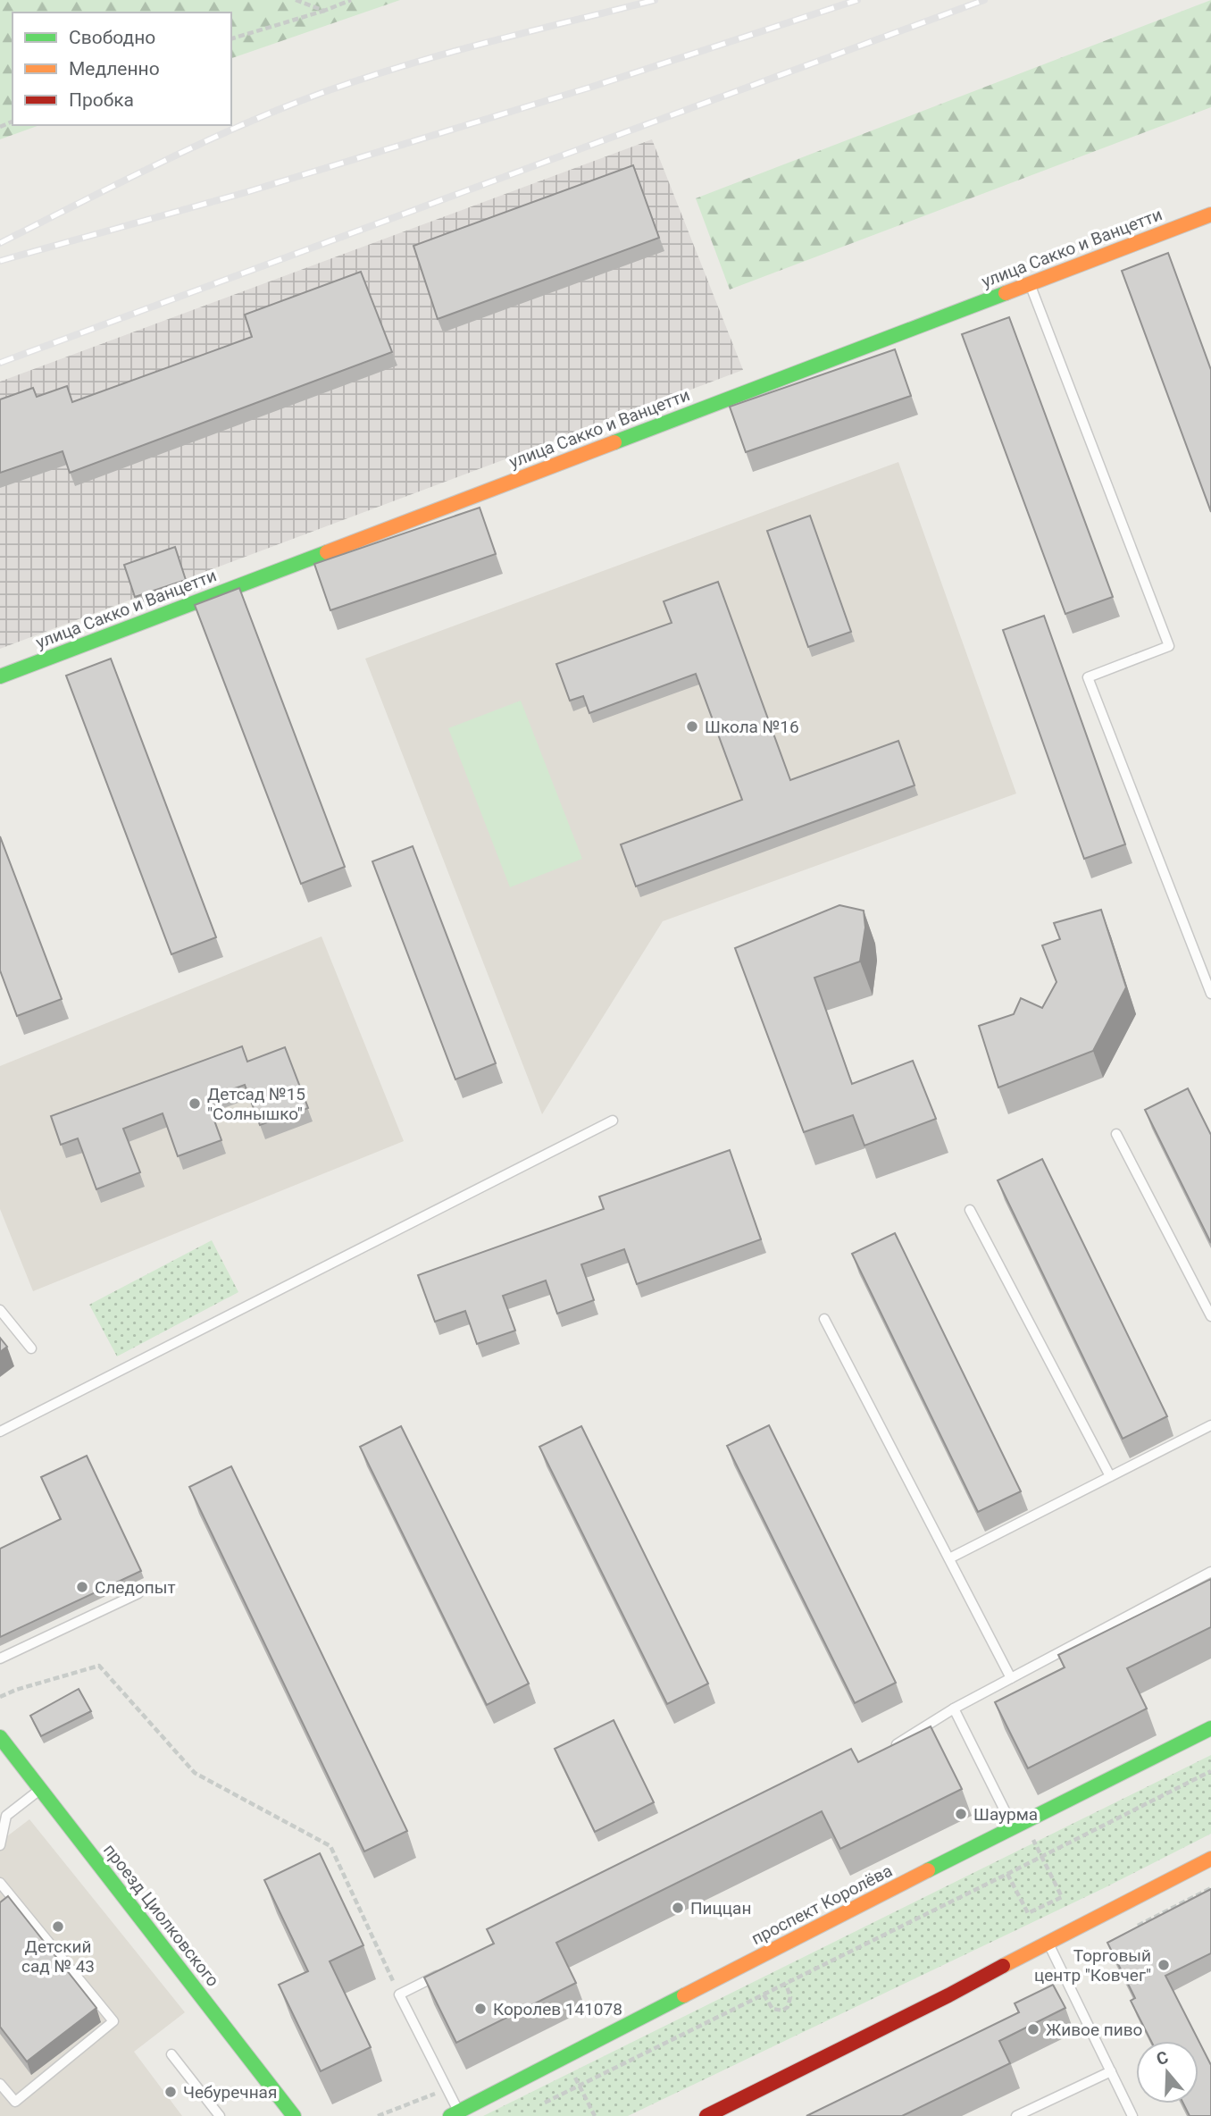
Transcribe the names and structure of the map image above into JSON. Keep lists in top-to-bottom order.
{
  "streets": {
    "street": ["улица Сакко и Ванцетти", "проспект Королёва", "проезд Циолковского"]
  },
  "places": [
    "Школа №16",
    "Детсад №15 \"Солнышко\"",
    "Следопыт",
    "Шаурма",
    "Пиццан",
    "Детский сад № 43",
    "Торговый центр \"Ковчег\"",
    "Королев 141078",
    "Живое пиво",
    "Чебуречная"
  ],
  "legend": ["Свободно", "Медленно", "Пробка"],
  "north": "top"
}
